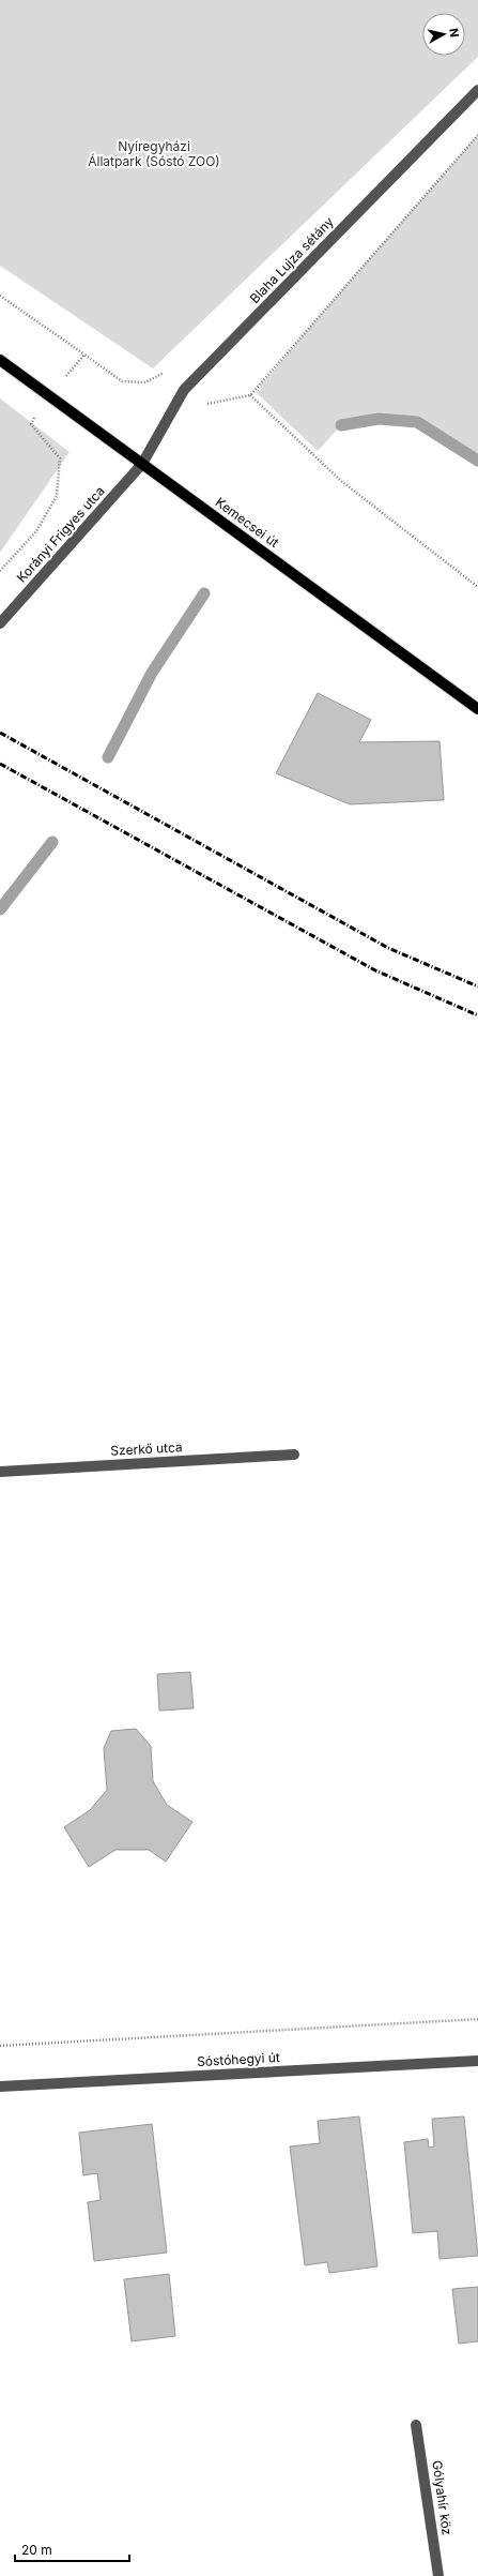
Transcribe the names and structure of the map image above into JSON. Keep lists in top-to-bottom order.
{
  "streets": {
    "main road": ["Kemecsei út"],
    "street": [
      "Blaha Lujza sétány",
      "Korányi Frigyes utca",
      "Szerkő utca",
      "Sóstóhegyi út",
      "Gólyahír köz"
    ]
  },
  "crossings": [
    ["Blaha Lujza sétány", "Kemecsei út"],
    ["Blaha Lujza sétány", "Korányi Frigyes utca"],
    ["Kemecsei út", "Korányi Frigyes utca"]
  ],
  "parks": ["Nyíregyházi Állatpark (Sóstó ZOO)"],
  "scale_bar": "20 m",
  "north": "right"
}
